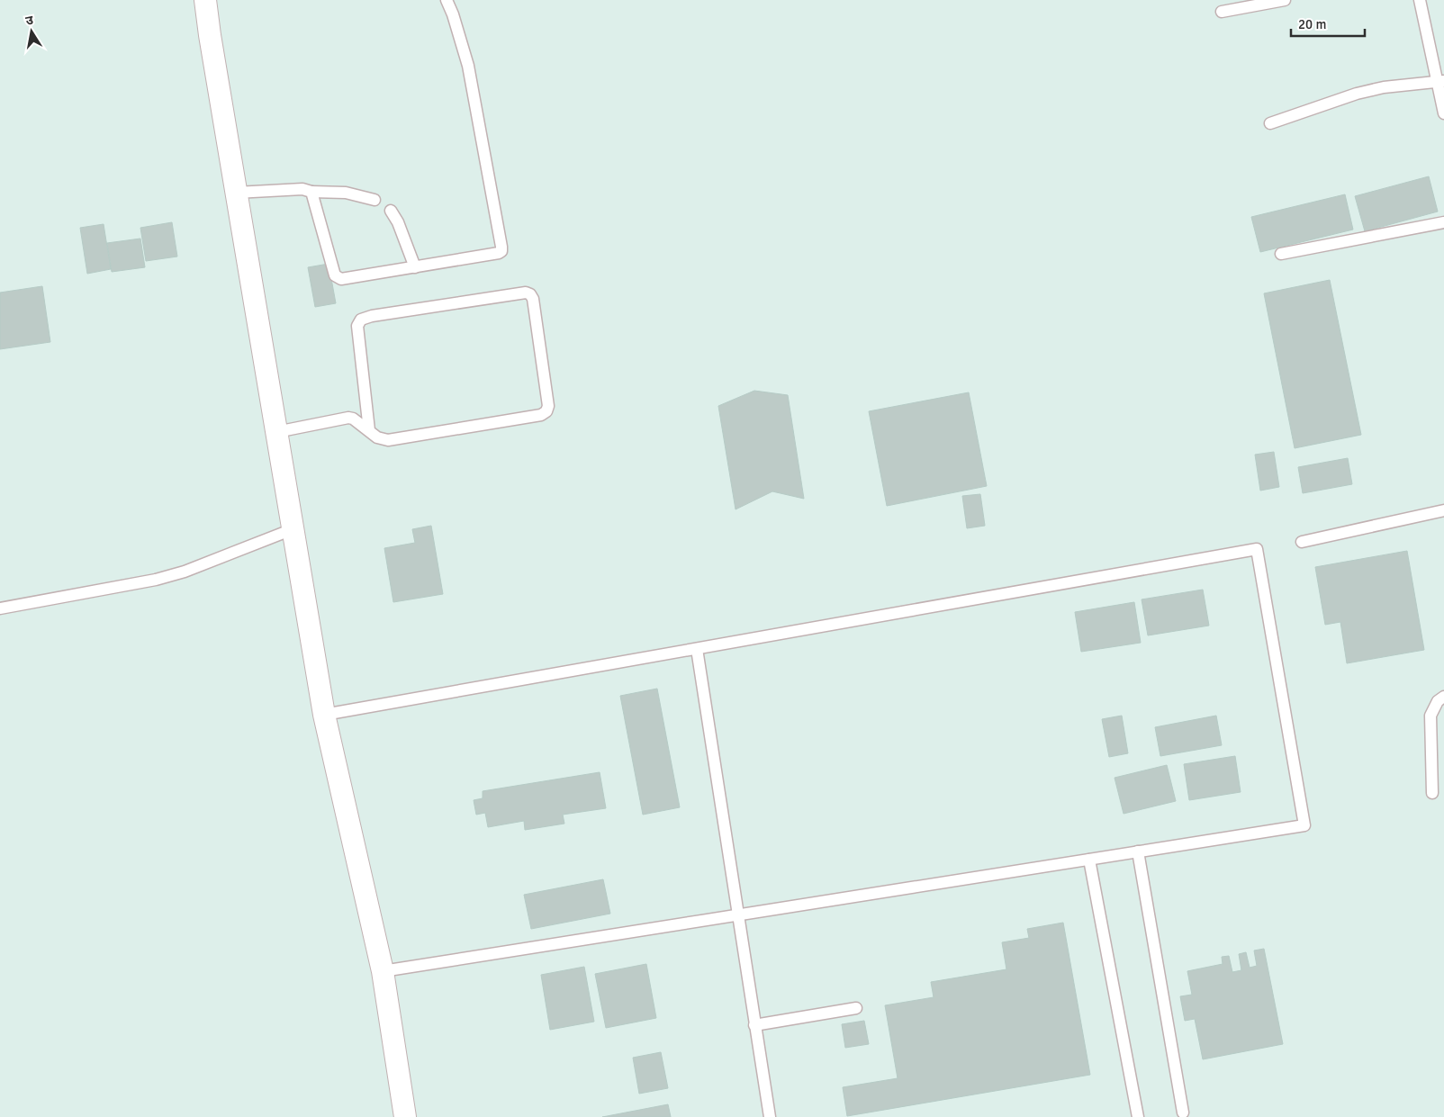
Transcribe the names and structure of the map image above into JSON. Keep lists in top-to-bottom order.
{
  "scale_bar": "20 m",
  "north": "top"
}
